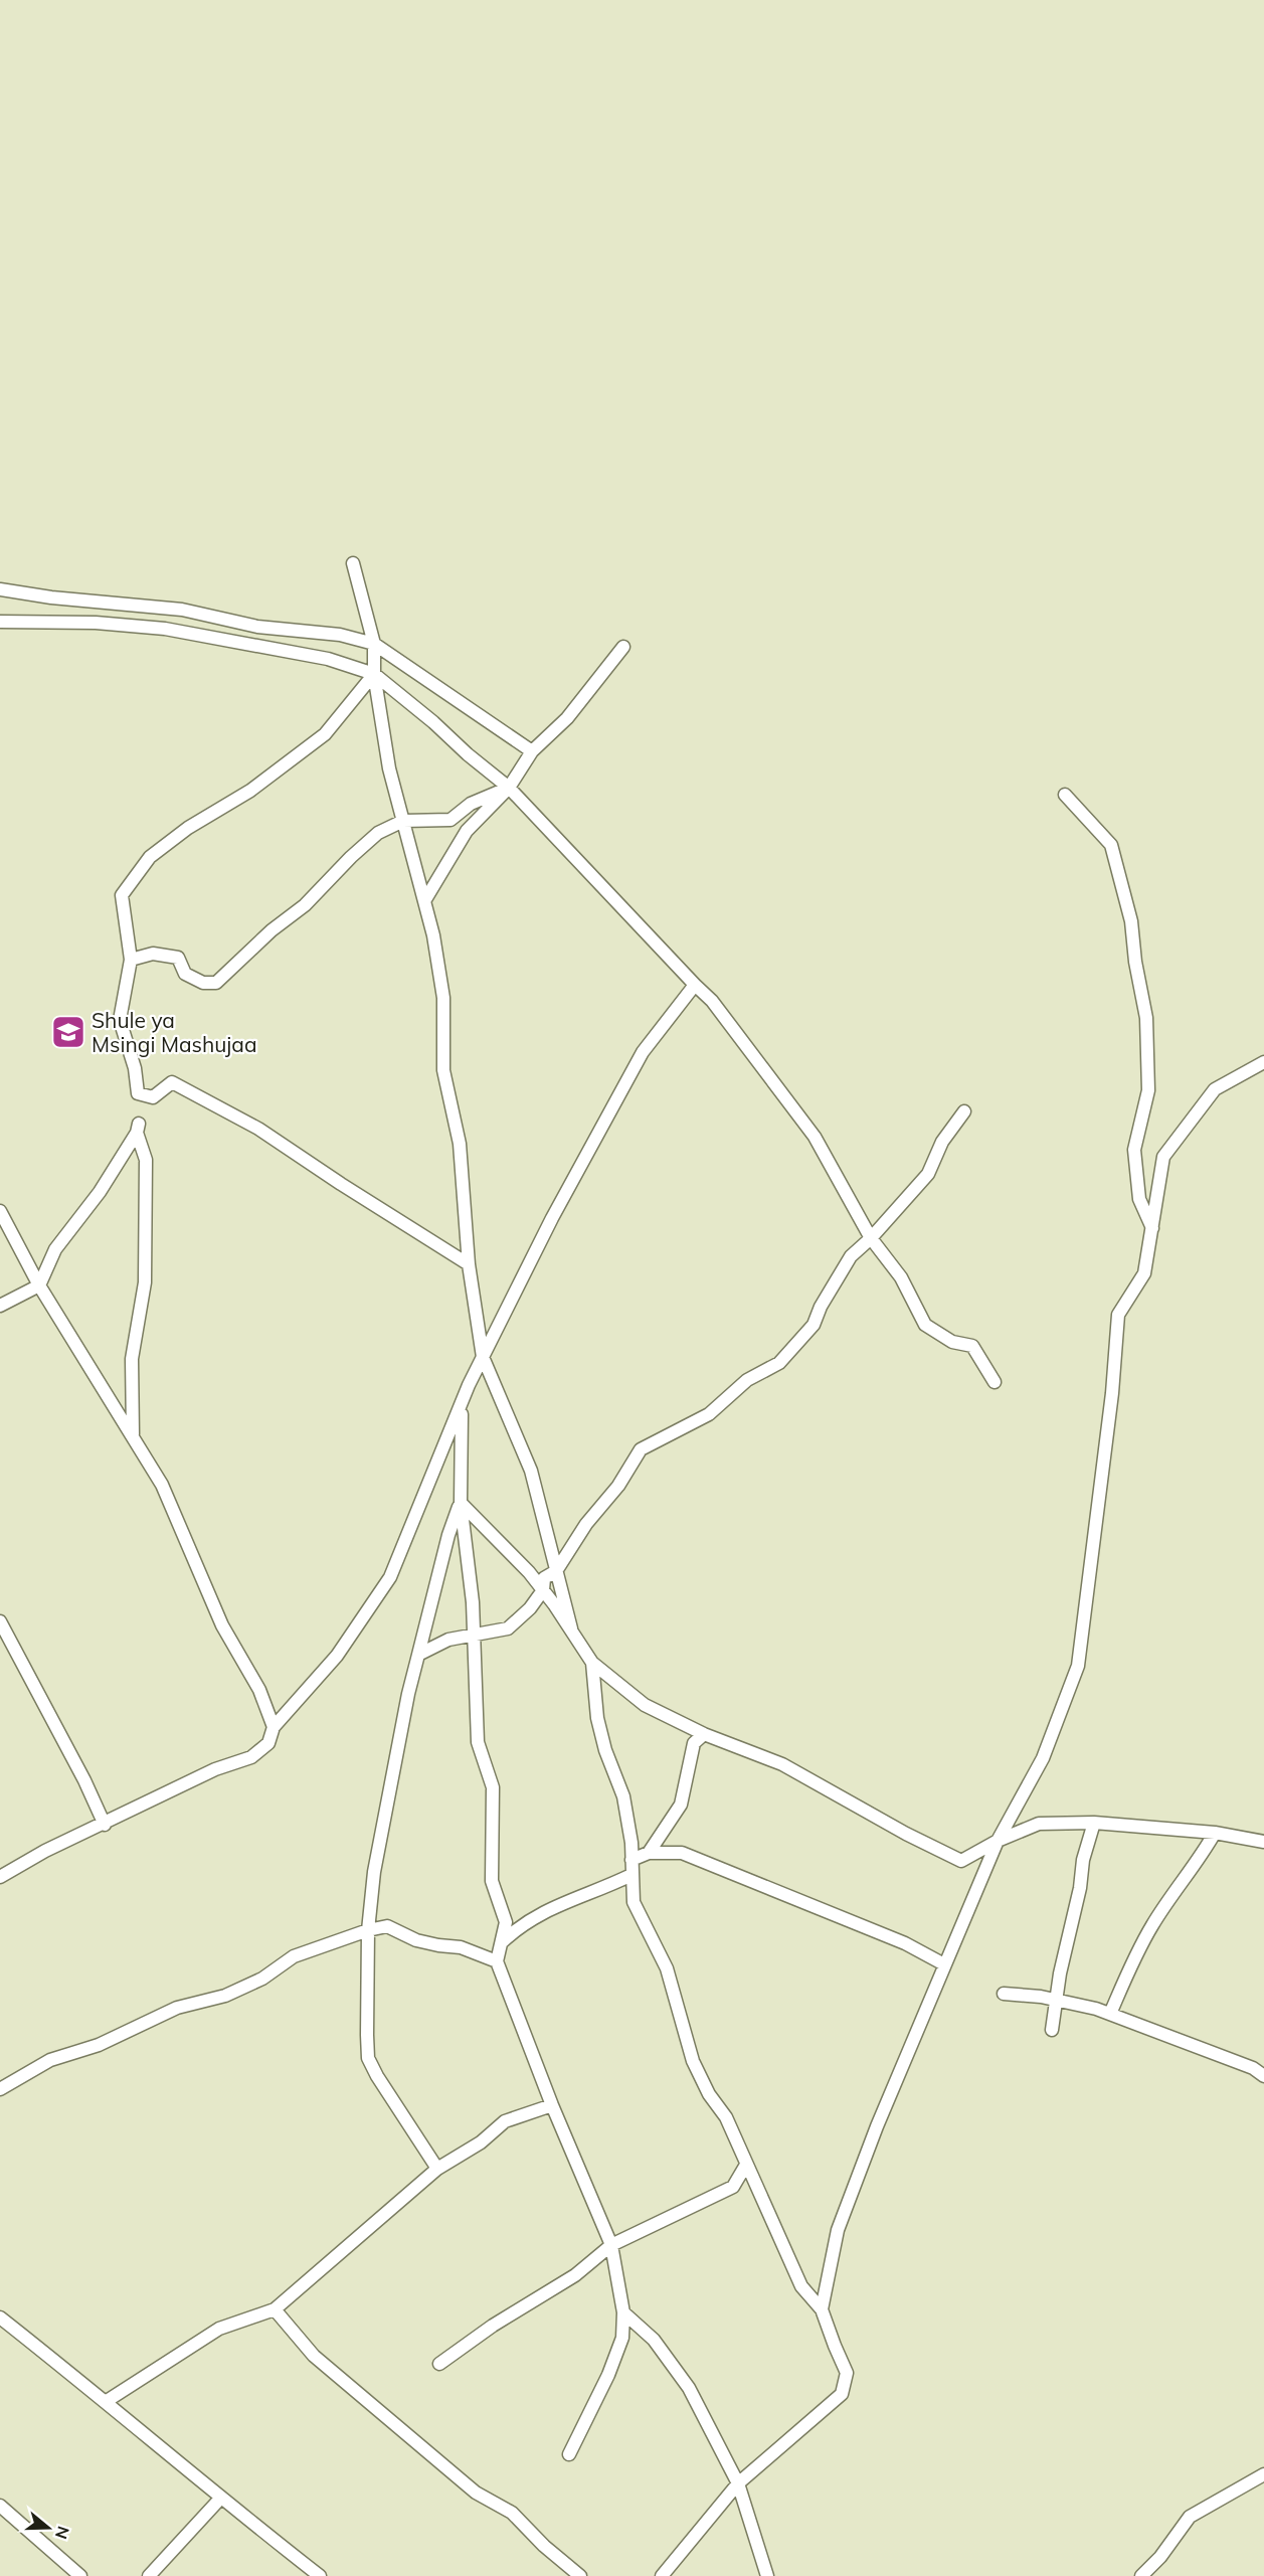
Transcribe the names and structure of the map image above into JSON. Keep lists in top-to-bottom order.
{
  "places": {
    "school or university": ["Shule ya Msingi Mashujaa"]
  },
  "north": "right"
}
